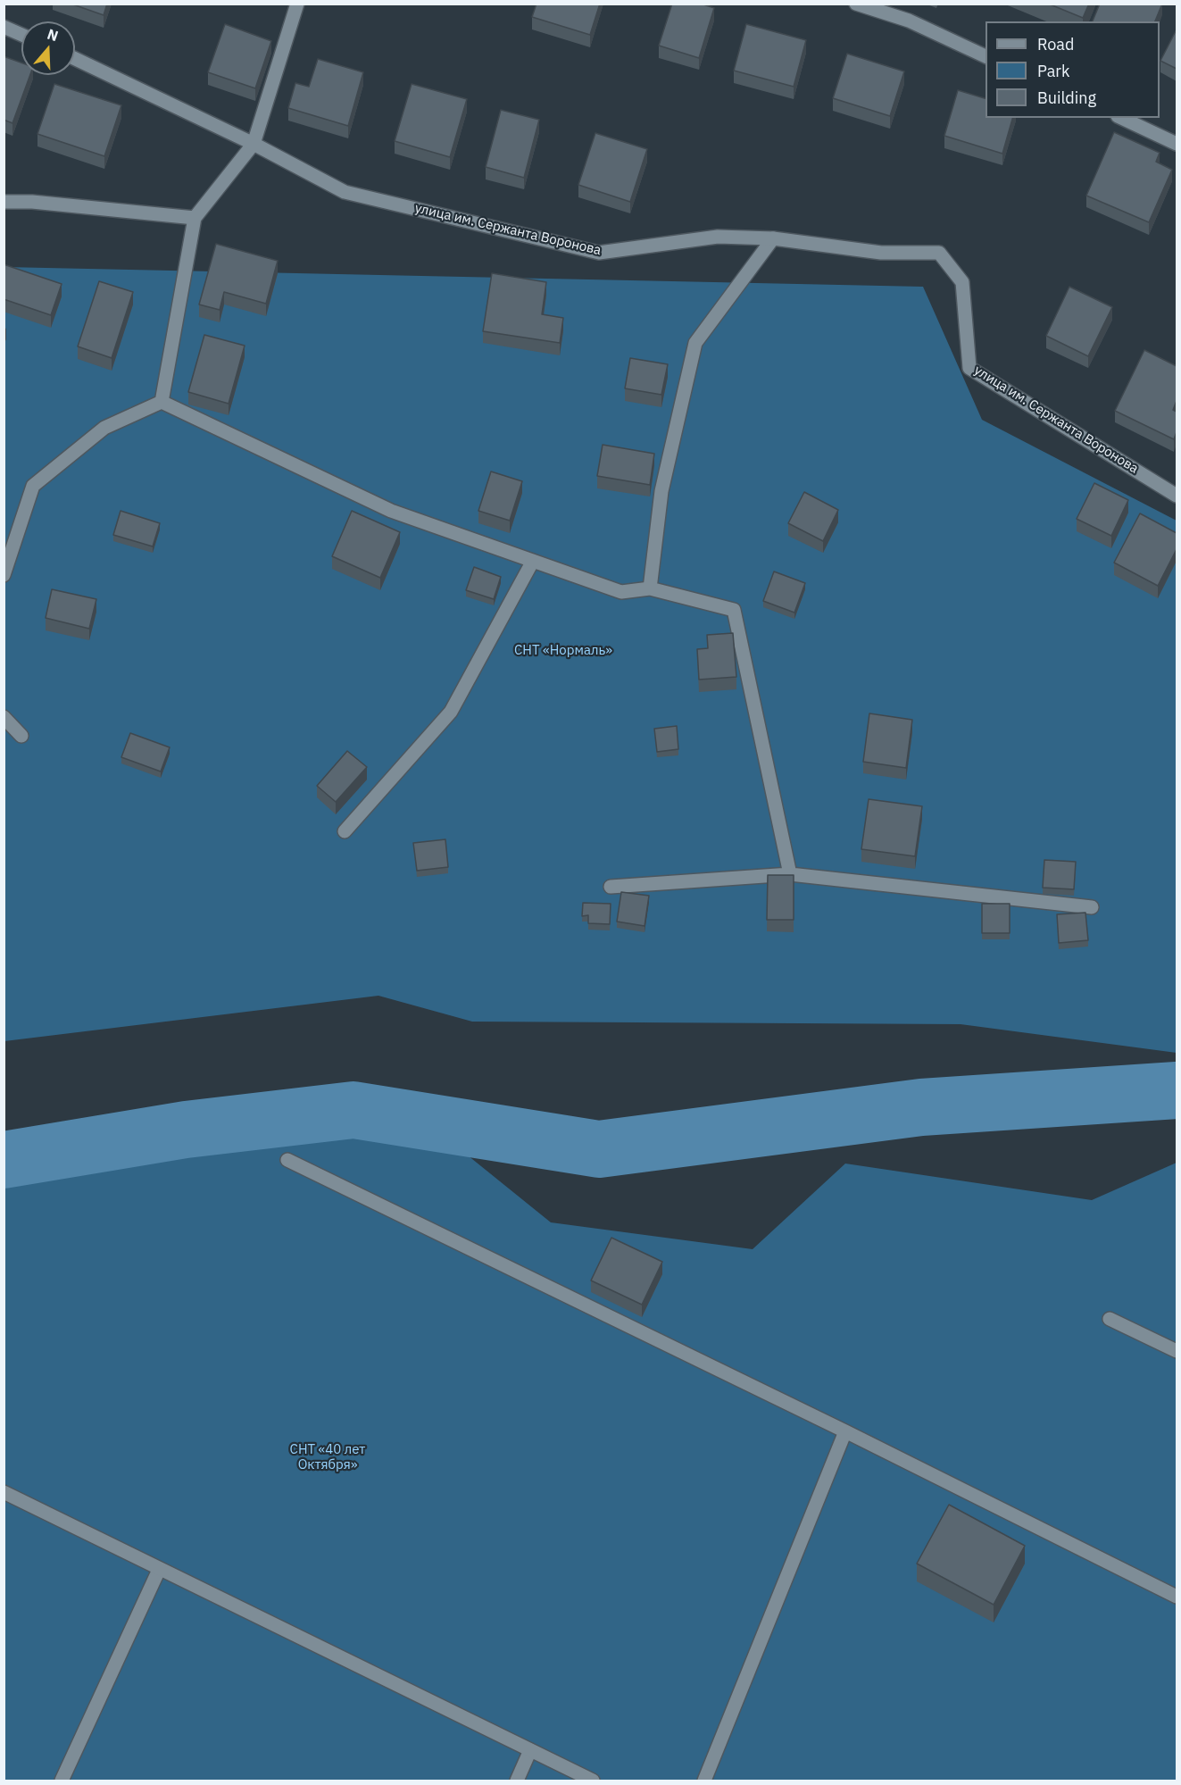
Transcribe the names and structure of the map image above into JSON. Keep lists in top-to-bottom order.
{
  "streets": {
    "street": ["улица им. Сержанта Воронова"]
  },
  "parks": ["СНТ «Нормаль»", "СНТ «40 лет Октября»"],
  "legend": ["Road", "Park", "Building"],
  "north": "top"
}
